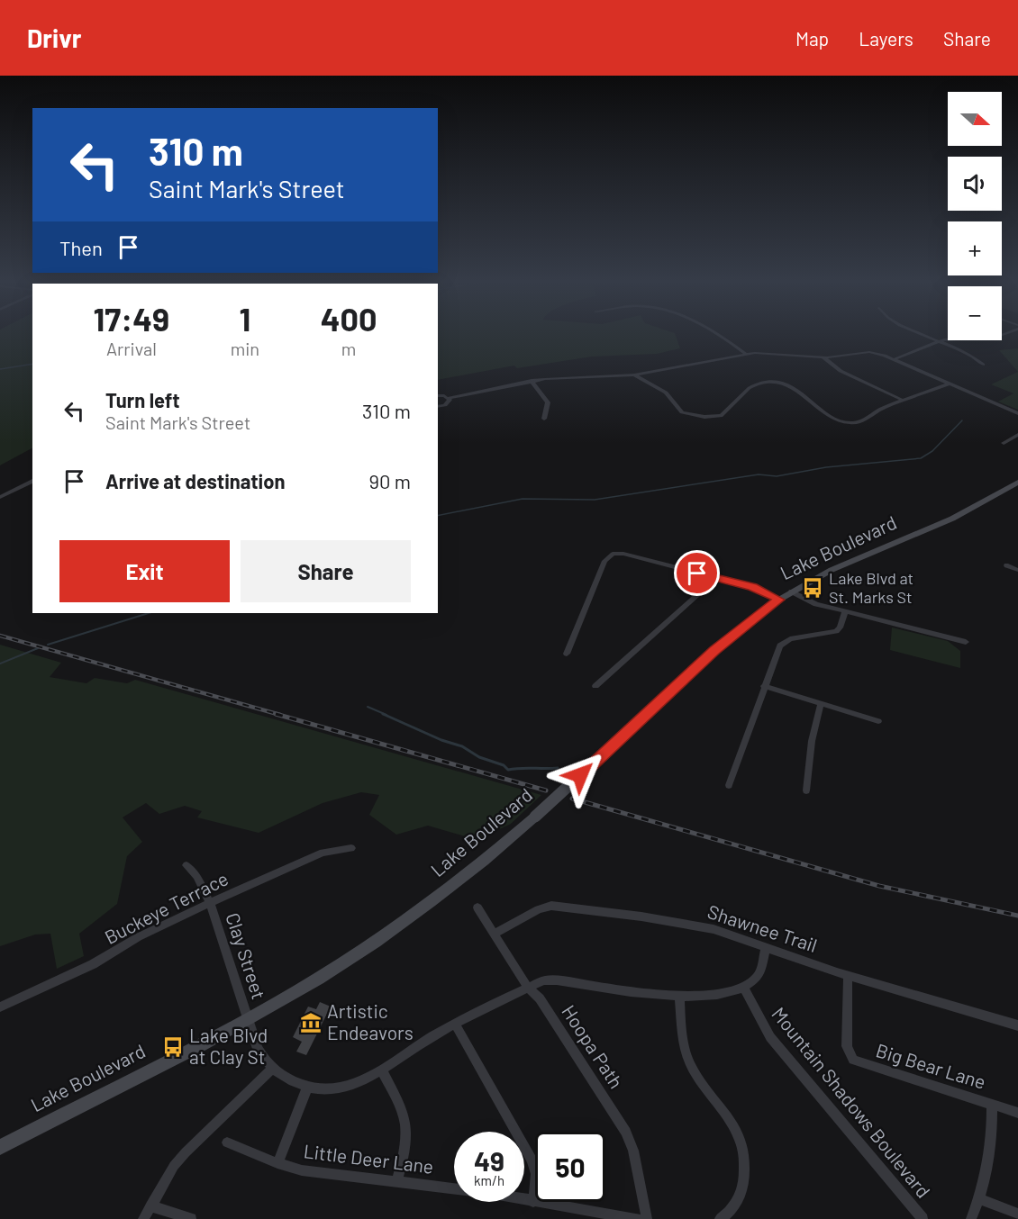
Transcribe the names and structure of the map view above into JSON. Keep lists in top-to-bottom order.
{
  "streets": {
    "main road": ["Lake Boulevard"],
    "street": [
      "Buckeye Terrace",
      "Shawnee Trail",
      "Clay Street",
      "Hoopa Path",
      "Big Bear Lane",
      "Mountain Shadows Boulevard",
      "Little Deer Lane"
    ]
  },
  "crossings": [
    ["Lake Boulevard", "Clay Street"],
    ["Buckeye Terrace", "Clay Street"],
    ["Shawnee Trail", "Hoopa Path"],
    ["Shawnee Trail", "Big Bear Lane"]
  ],
  "places": {
    "bus stop": ["Lake Blvd at St. Marks St", "Lake Blvd at Clay St"],
    "museum": ["Artistic Endeavors"]
  },
  "north": "right",
  "page": {
    "header": "Drivr",
    "nav": ["Map", "Layers", "Share"],
    "map_buttons": ["+", "−"],
    "turn": ["310 m", "Saint Mark's Street"],
    "then": "Then",
    "eta": [
      "17:49",
      "Arrival",
      "1",
      "min",
      "400",
      "m"
    ],
    "list": [
      {
        "name": "Turn left",
        "note": "Saint Mark's Street",
        "value": "310 m"
      },
      {
        "name": "Arrive at destination",
        "value": "90 m"
      }
    ],
    "buttons": ["Exit", "Share"],
    "speed": "49 km/h",
    "limit": "50"
  }
}
